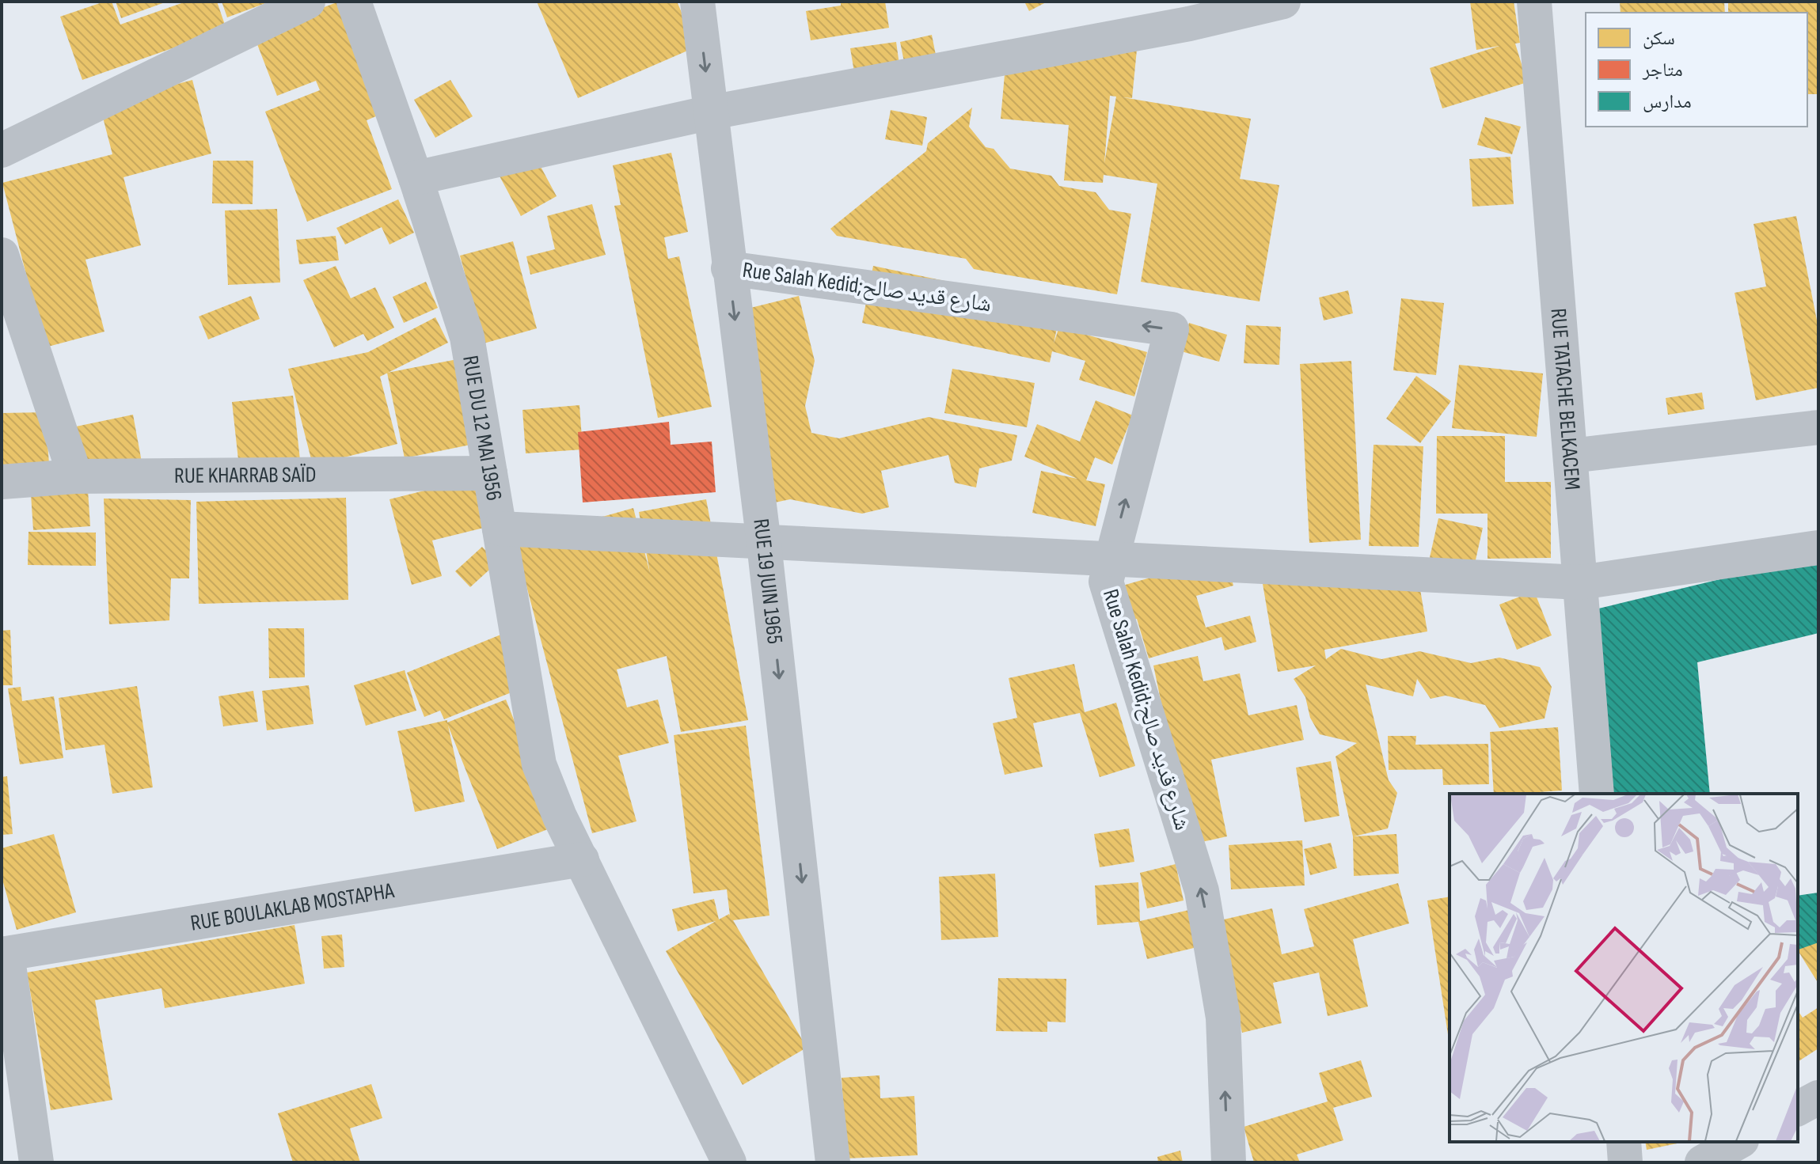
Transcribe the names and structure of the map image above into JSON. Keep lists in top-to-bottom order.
{
  "streets": {
    "street": [
      "Rue Salah Kedid;شارع قديد صالح",
      "RUE TATACHE BELKACEM",
      "RUE DU 12 MAI 1956",
      "RUE KHARRAB SAÏD",
      "RUE 19 JUIN 1965",
      "RUE BOULAKLAB MOSTAPHA"
    ]
  },
  "crossings": [
    ["Rue Salah Kedid;شارع قديد صالح", "RUE 19 JUIN 1965"],
    ["RUE DU 12 MAI 1956", "RUE KHARRAB SAÏD"],
    ["RUE DU 12 MAI 1956", "RUE BOULAKLAB MOSTAPHA"]
  ],
  "one_way": ["RUE 19 JUIN 1965"],
  "legend": ["سكن", "متاجر", "مدارس"]
}
